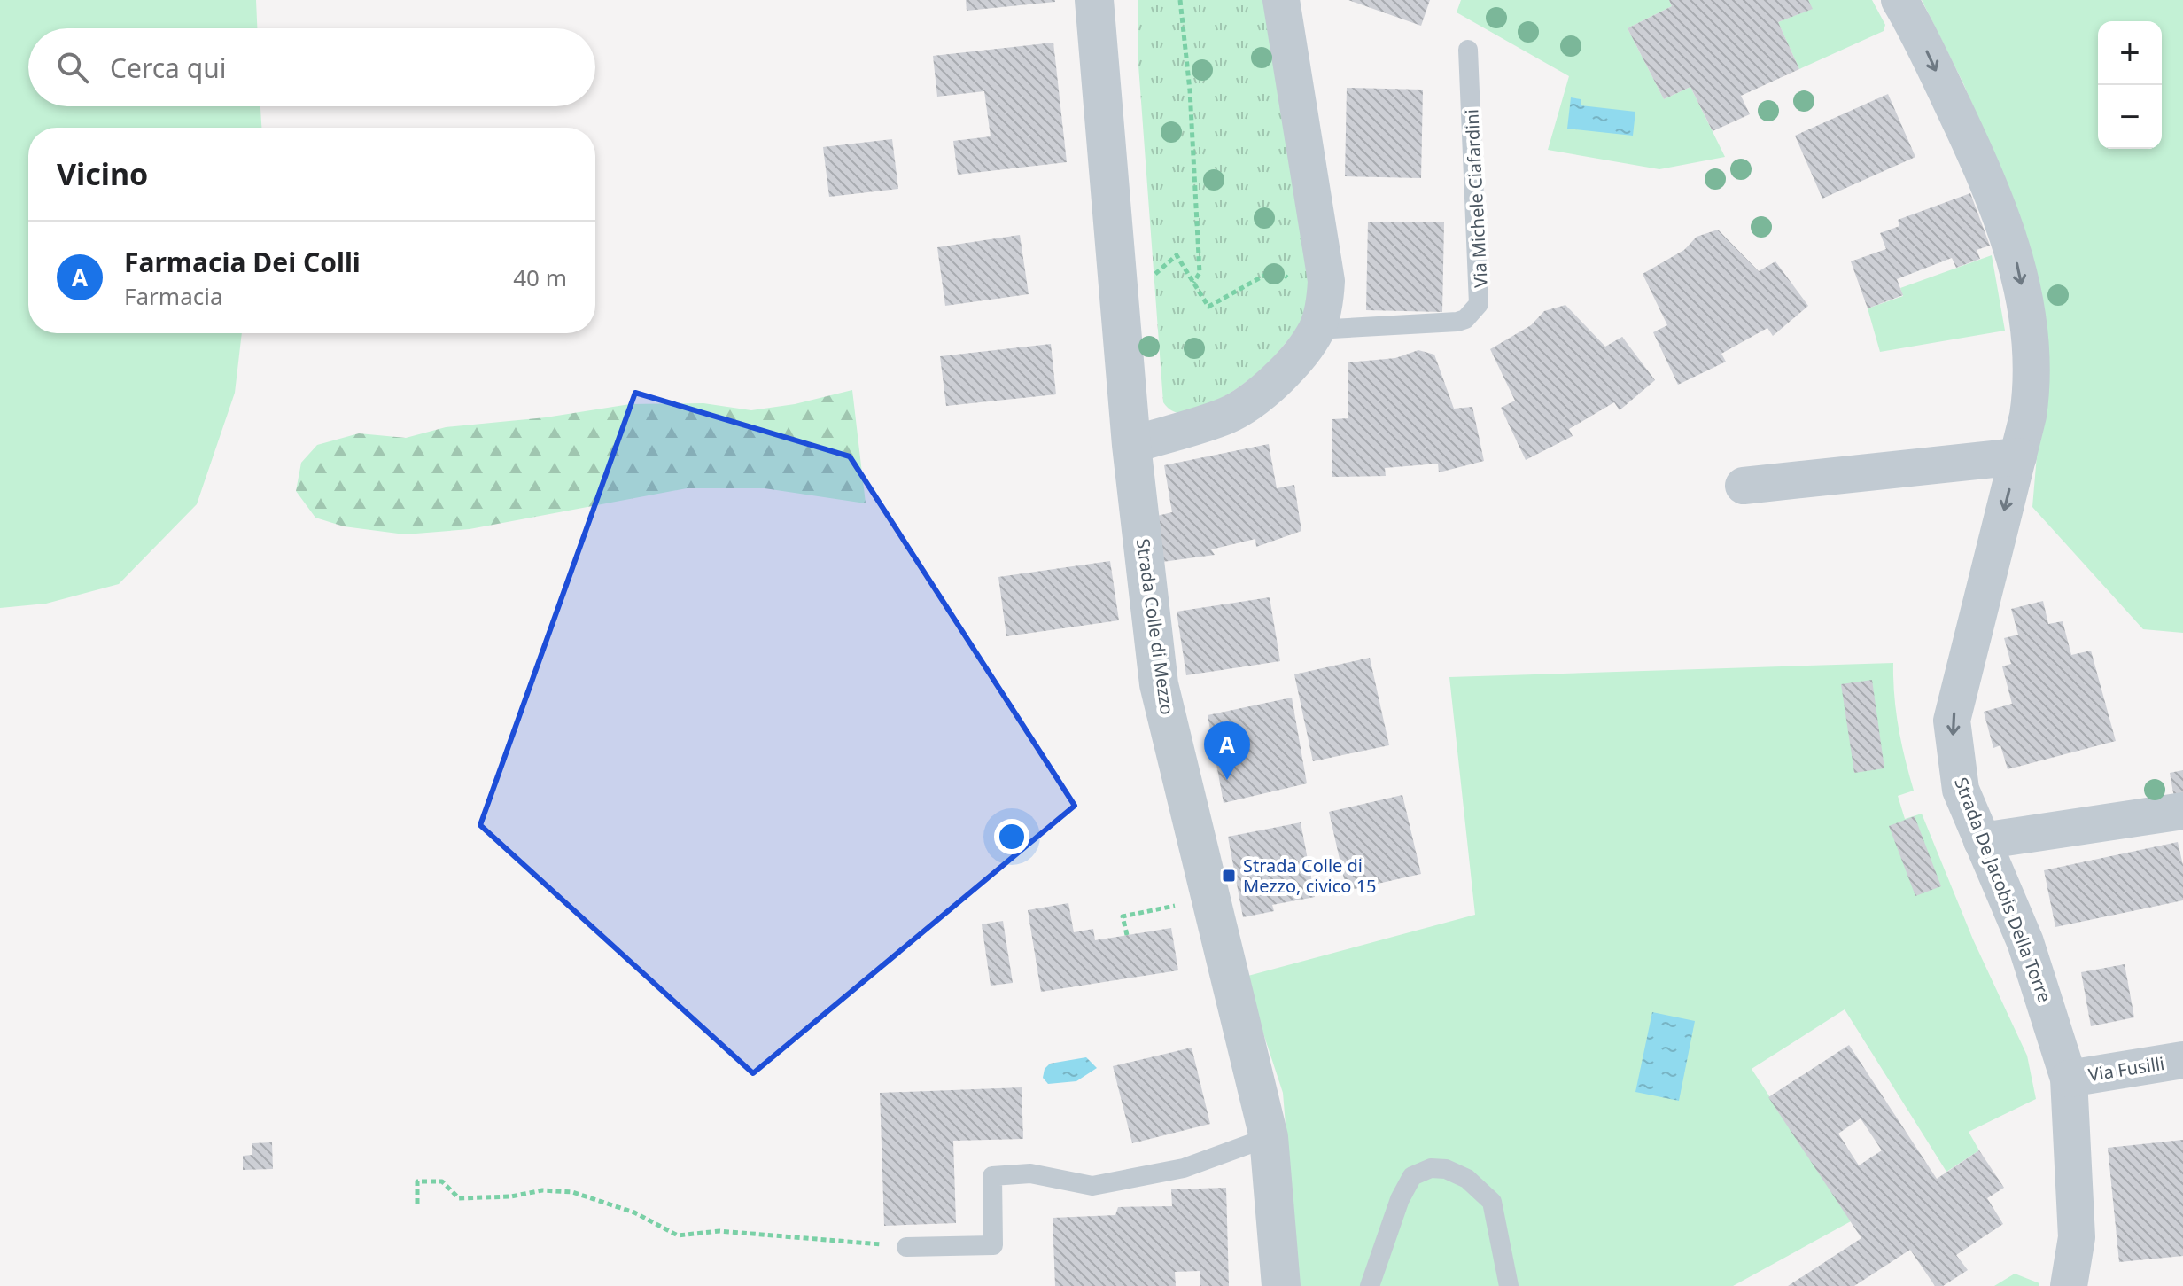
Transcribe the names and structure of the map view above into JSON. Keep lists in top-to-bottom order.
{
  "streets": {
    "street": ["Strada Colle di Mezzo", "Strada De Jacobis Della Torre", "Via Fusilli"],
    "lane": ["Via Michele Ciafardini"]
  },
  "crossings": [
    ["Strada De Jacobis Della Torre", "Via Fusilli"]
  ],
  "one_way": ["Strada De Jacobis Della Torre"],
  "places": {
    "transit": ["Strada Colle di Mezzo, civico 15"]
  },
  "page": {
    "map_buttons": ["+", "−"],
    "search": "Cerca qui",
    "heading": "Vicino",
    "list": [
      {
        "mark": "A",
        "name": "Farmacia Dei Colli",
        "note": "Farmacia",
        "value": "40 m"
      }
    ],
    "pins": "A"
  }
}
